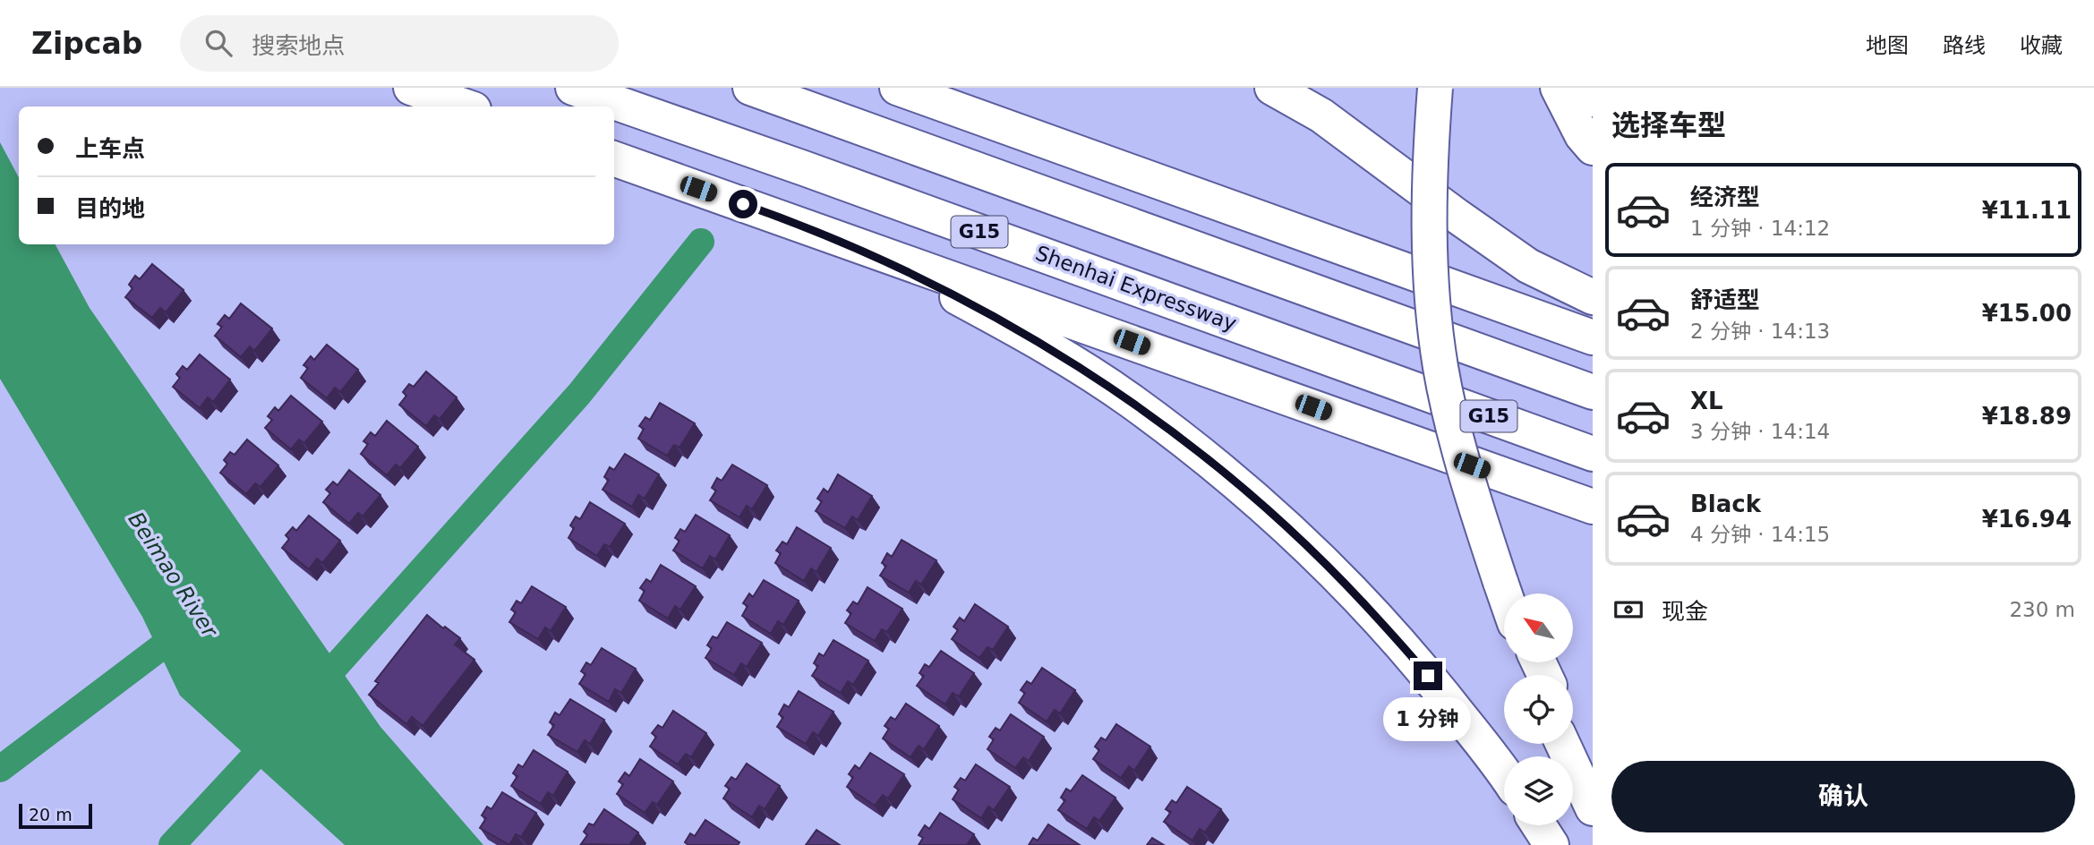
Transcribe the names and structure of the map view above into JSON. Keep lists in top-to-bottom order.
{
  "streets": {
    "highway": ["G15", "Shenhai Expressway"]
  },
  "water": ["Beimao River"],
  "scale_bar": "20 m",
  "north": "top left",
  "page": {
    "header": "Zipcab",
    "search": "搜索地点",
    "nav": ["地图", "路线", "收藏"],
    "heading": "选择车型",
    "banner": ["上车点", "目的地"],
    "list": [
      {
        "name": "经济型",
        "note": "1 分钟 · 14:12",
        "value": "¥11.11"
      },
      {
        "name": "舒适型",
        "note": "2 分钟 · 14:13",
        "value": "¥15.00"
      },
      {
        "name": "XL",
        "note": "3 分钟 · 14:14",
        "value": "¥18.89"
      },
      {
        "name": "Black",
        "note": "4 分钟 · 14:15",
        "value": "¥16.94"
      }
    ],
    "pay": ["现金", "230 m"],
    "bubble": "1 分钟",
    "buttons": "确认",
    "scale": "20 m"
  }
}
